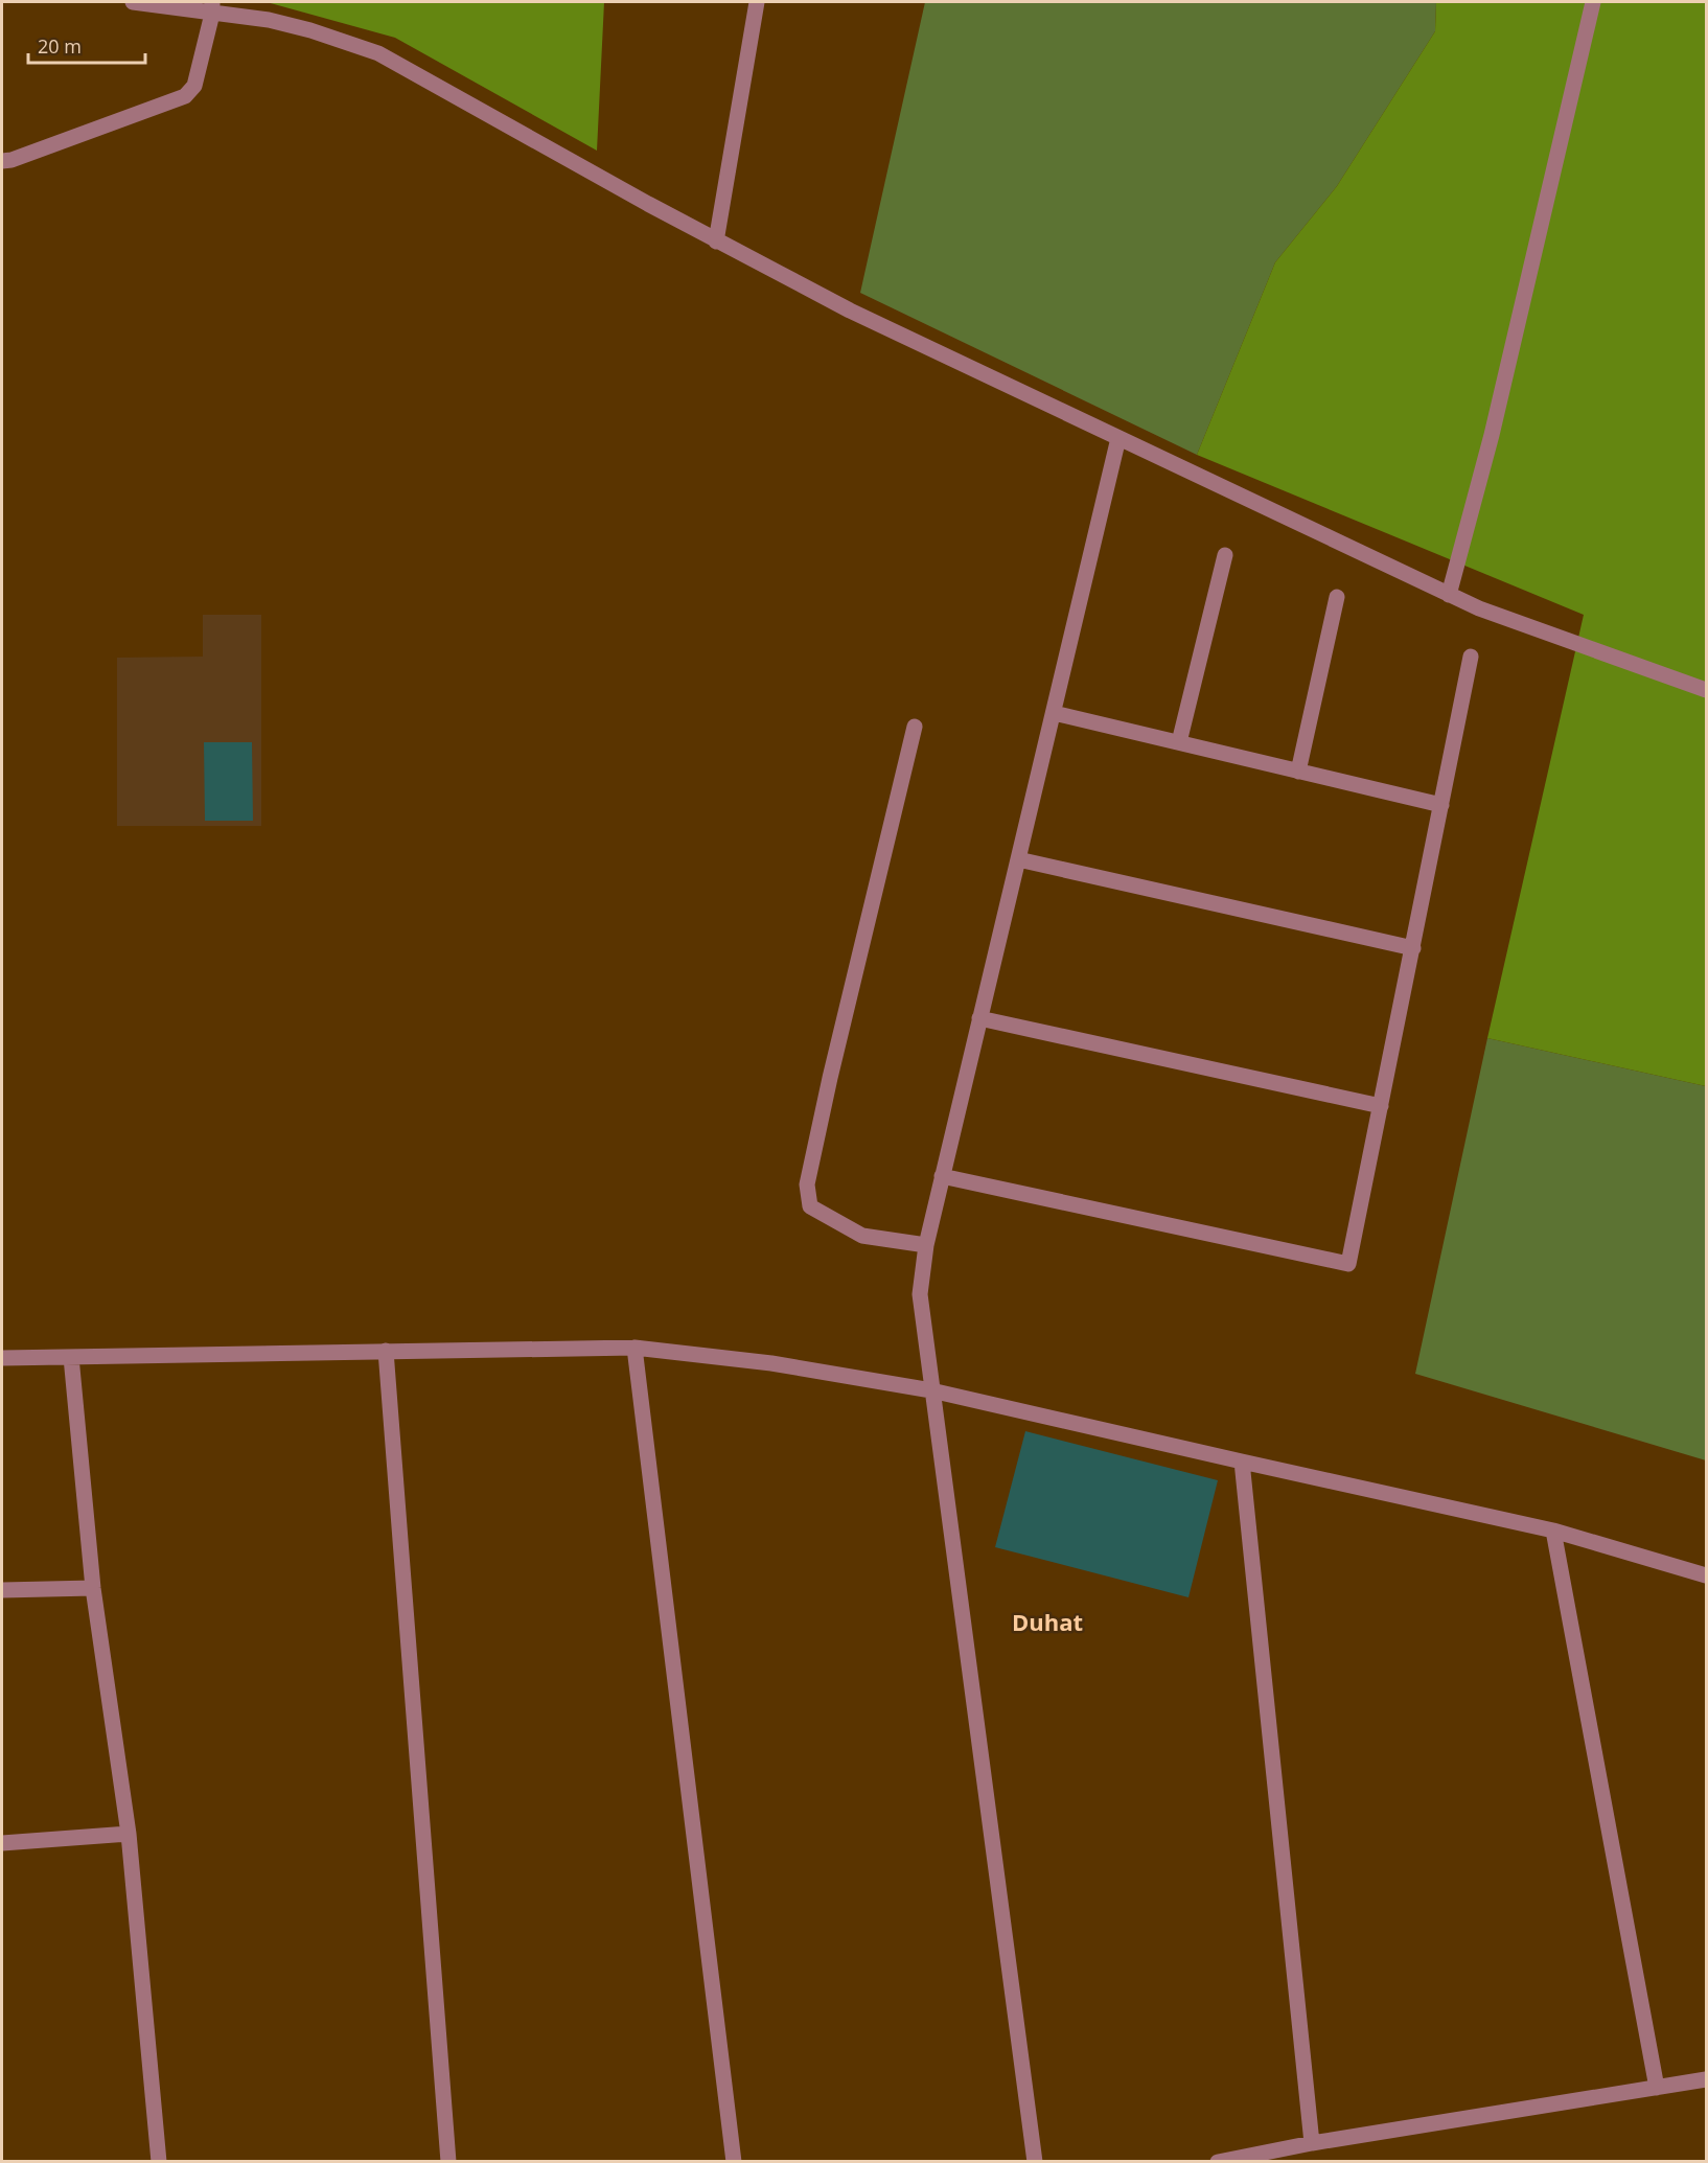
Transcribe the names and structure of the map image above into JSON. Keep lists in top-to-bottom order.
{
  "districts": ["Duhat"],
  "scale_bar": "20 m"
}
